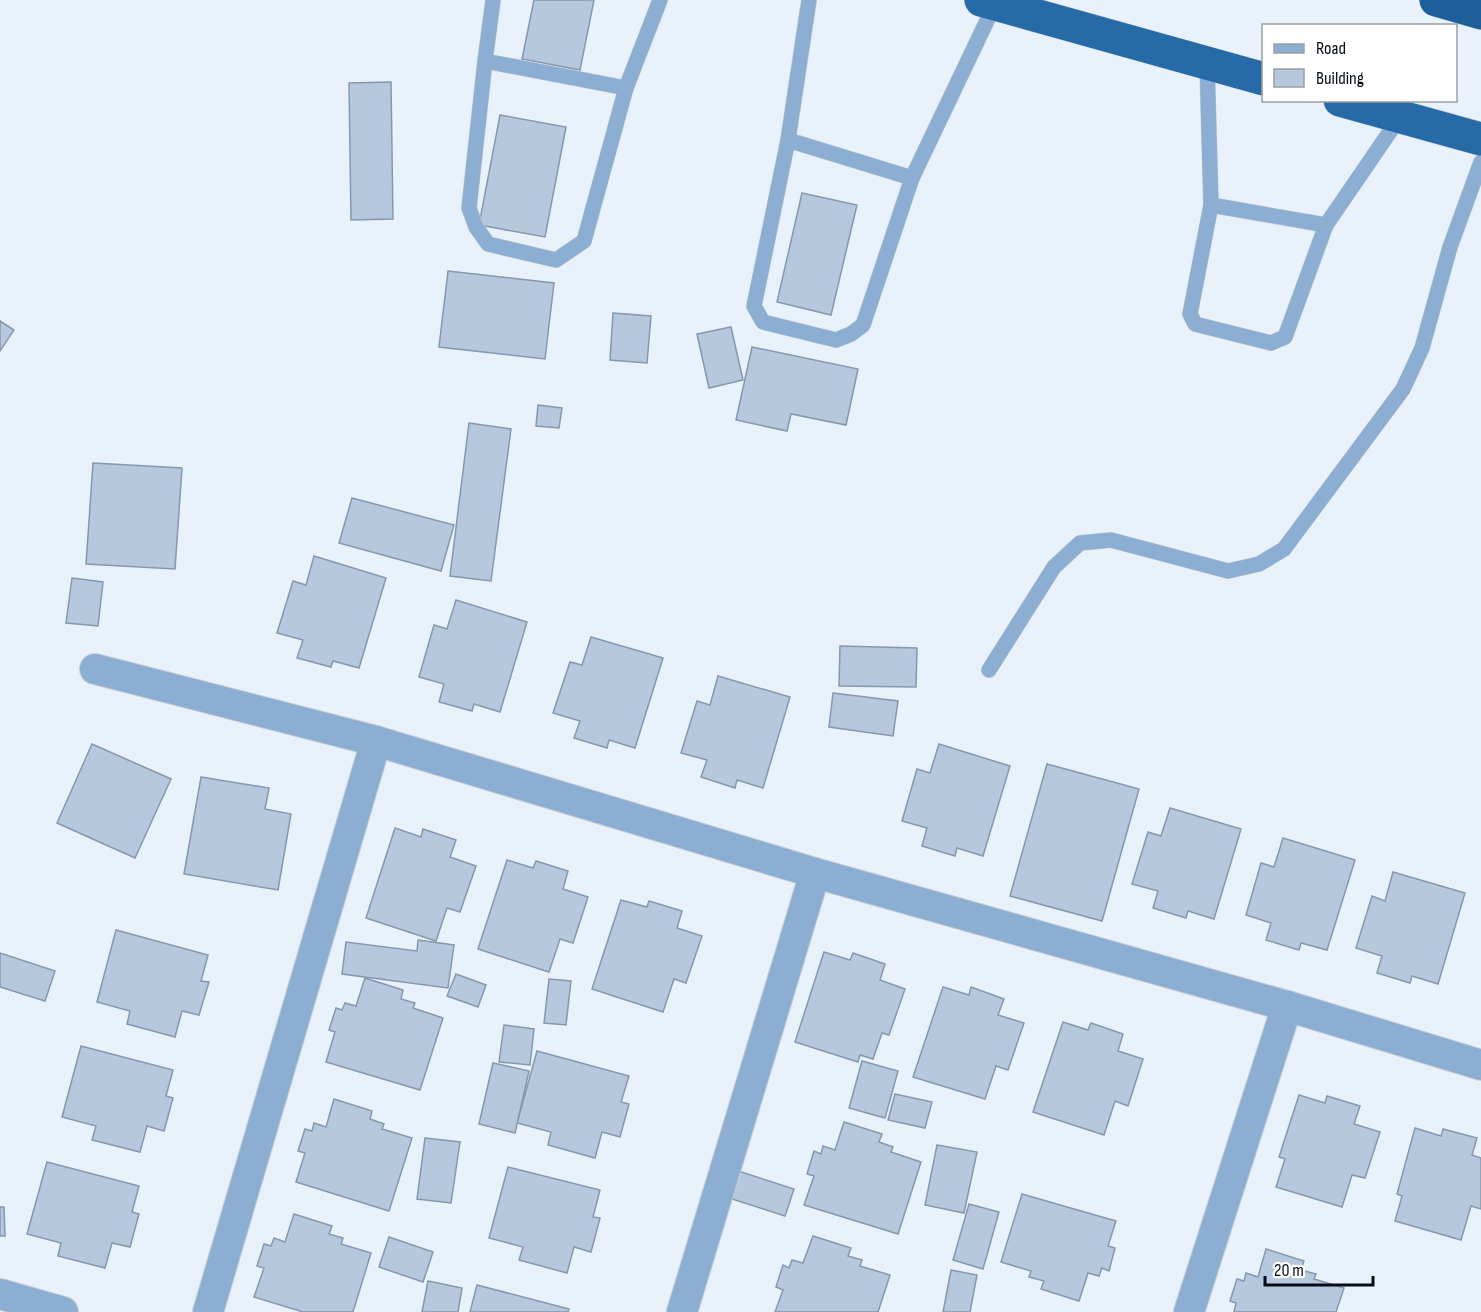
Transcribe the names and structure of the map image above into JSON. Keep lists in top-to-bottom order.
{
  "legend": ["Road", "Building"],
  "scale_bar": "20 m"
}
